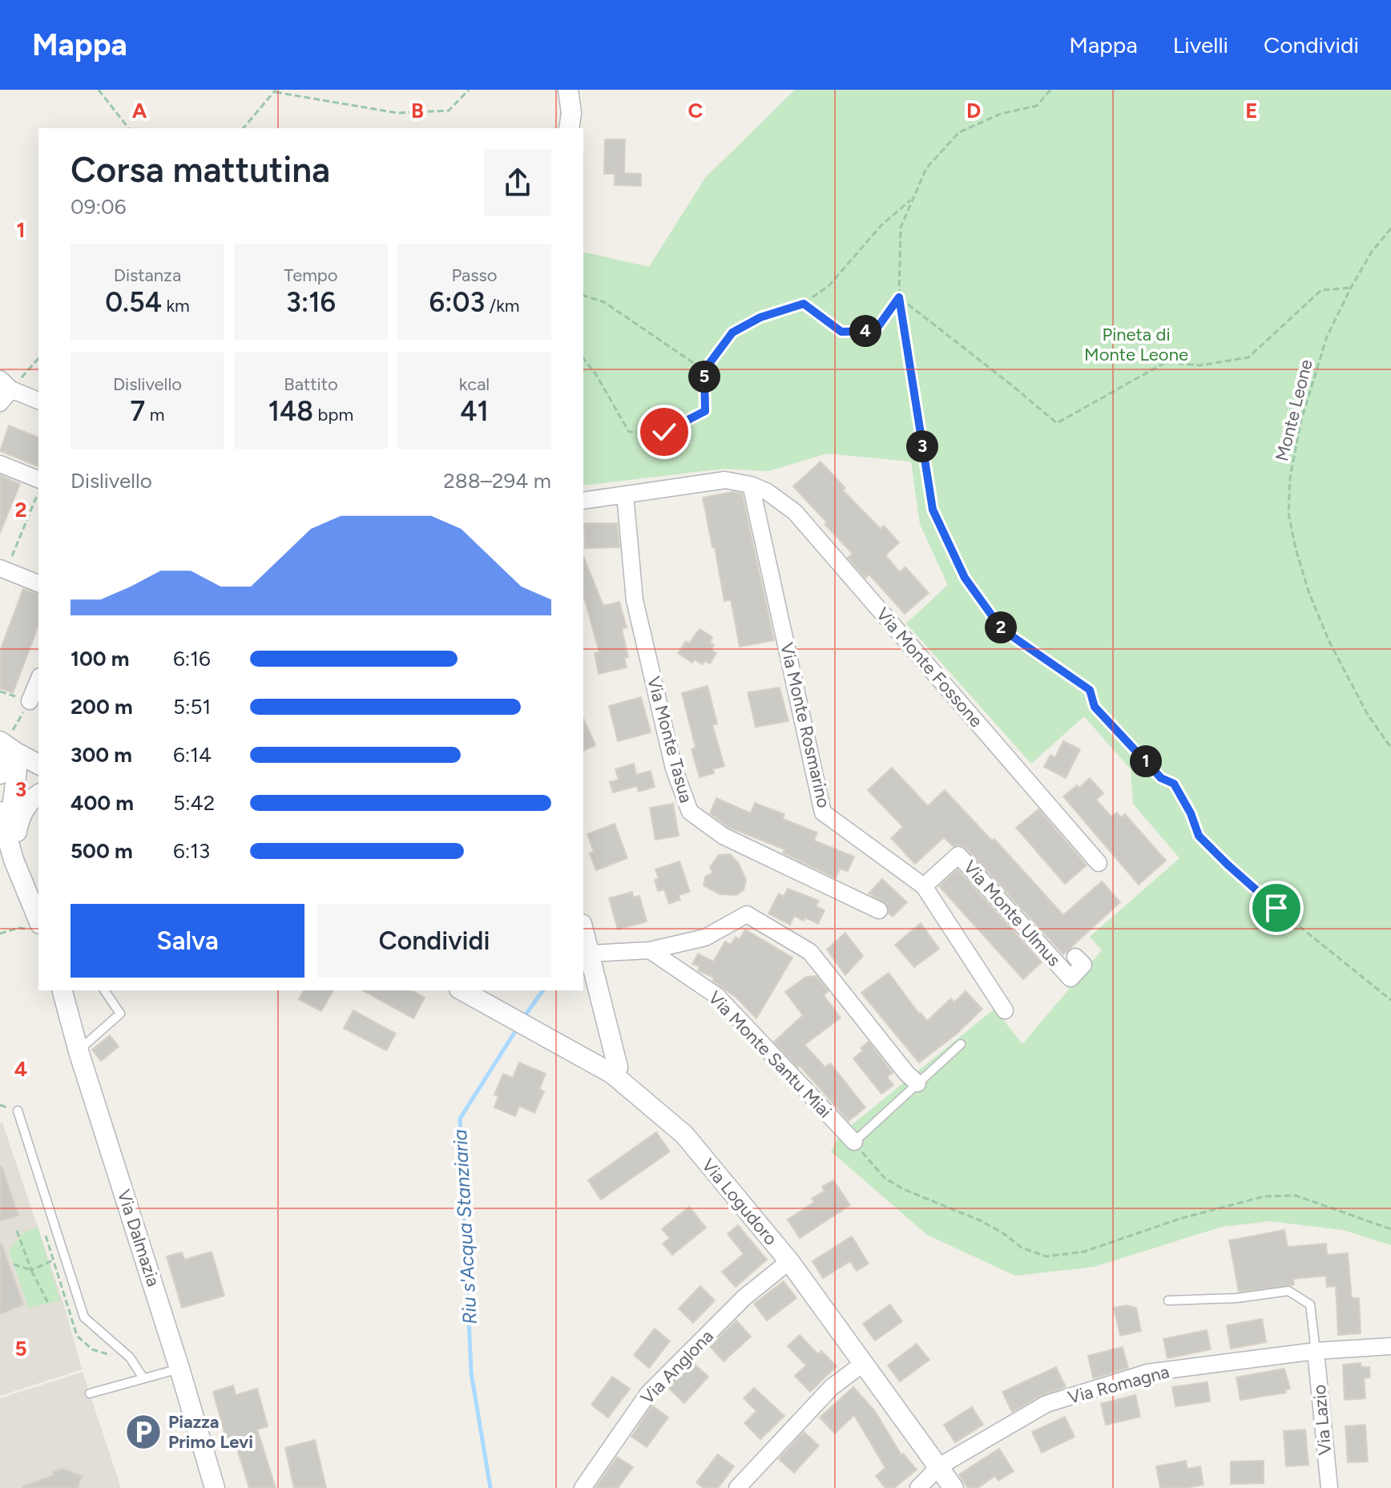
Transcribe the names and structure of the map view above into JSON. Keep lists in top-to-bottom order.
{
  "streets": {
    "street": [
      "Via Monte Fossone",
      "Via Monte Rosmarino",
      "Via Monte Tasua",
      "Via Monte Ulmus",
      "Via Monte Santu Miai",
      "Via Logudoro",
      "Via Dalmazia",
      "Via Anglona",
      "Via Romagna",
      "Via Lazio"
    ],
    "path": ["Monte Leone"]
  },
  "crossings": [
    ["Via Monte Fossone", "Via Monte Rosmarino"],
    ["Via Monte Rosmarino", "Via Monte Ulmus"],
    ["Via Logudoro", "Via Anglona"],
    ["Via Logudoro", "Via Romagna"],
    ["Via Romagna", "Via Lazio"]
  ],
  "water": ["Riu s'Acqua Stanziaria"],
  "parks": ["Pineta di Monte Leone"],
  "places": {
    "parking": ["Piazza Primo Levi"]
  },
  "page": {
    "header": "Mappa",
    "nav": ["Mappa", "Livelli", "Condividi"],
    "heading": ["Corsa mattutina", "09:06"],
    "stats": [
      ["Distanza", "0.54 km"],
      ["Tempo", "3:16"],
      ["Passo", "6:03 /km"],
      ["Dislivello", "7 m"],
      ["Battito", "148 bpm"],
      ["kcal", "41"]
    ],
    "pins": [
      "4",
      "5",
      "3",
      "2",
      "1"
    ],
    "chart": ["Dislivello", "288–294 m"],
    "list": [
      {
        "name": "100 m",
        "note": "6:16"
      },
      {
        "name": "200 m",
        "note": "5:51"
      },
      {
        "name": "300 m",
        "note": "6:14"
      },
      {
        "name": "400 m",
        "note": "5:42"
      },
      {
        "name": "500 m",
        "note": "6:13"
      }
    ],
    "buttons": ["Salva", "Condividi"]
  },
  "grid": {
    "columns": [
      "A",
      "B",
      "C",
      "D",
      "E"
    ],
    "rows": [
      "1",
      "2",
      "3",
      "4",
      "5"
    ]
  }
}
